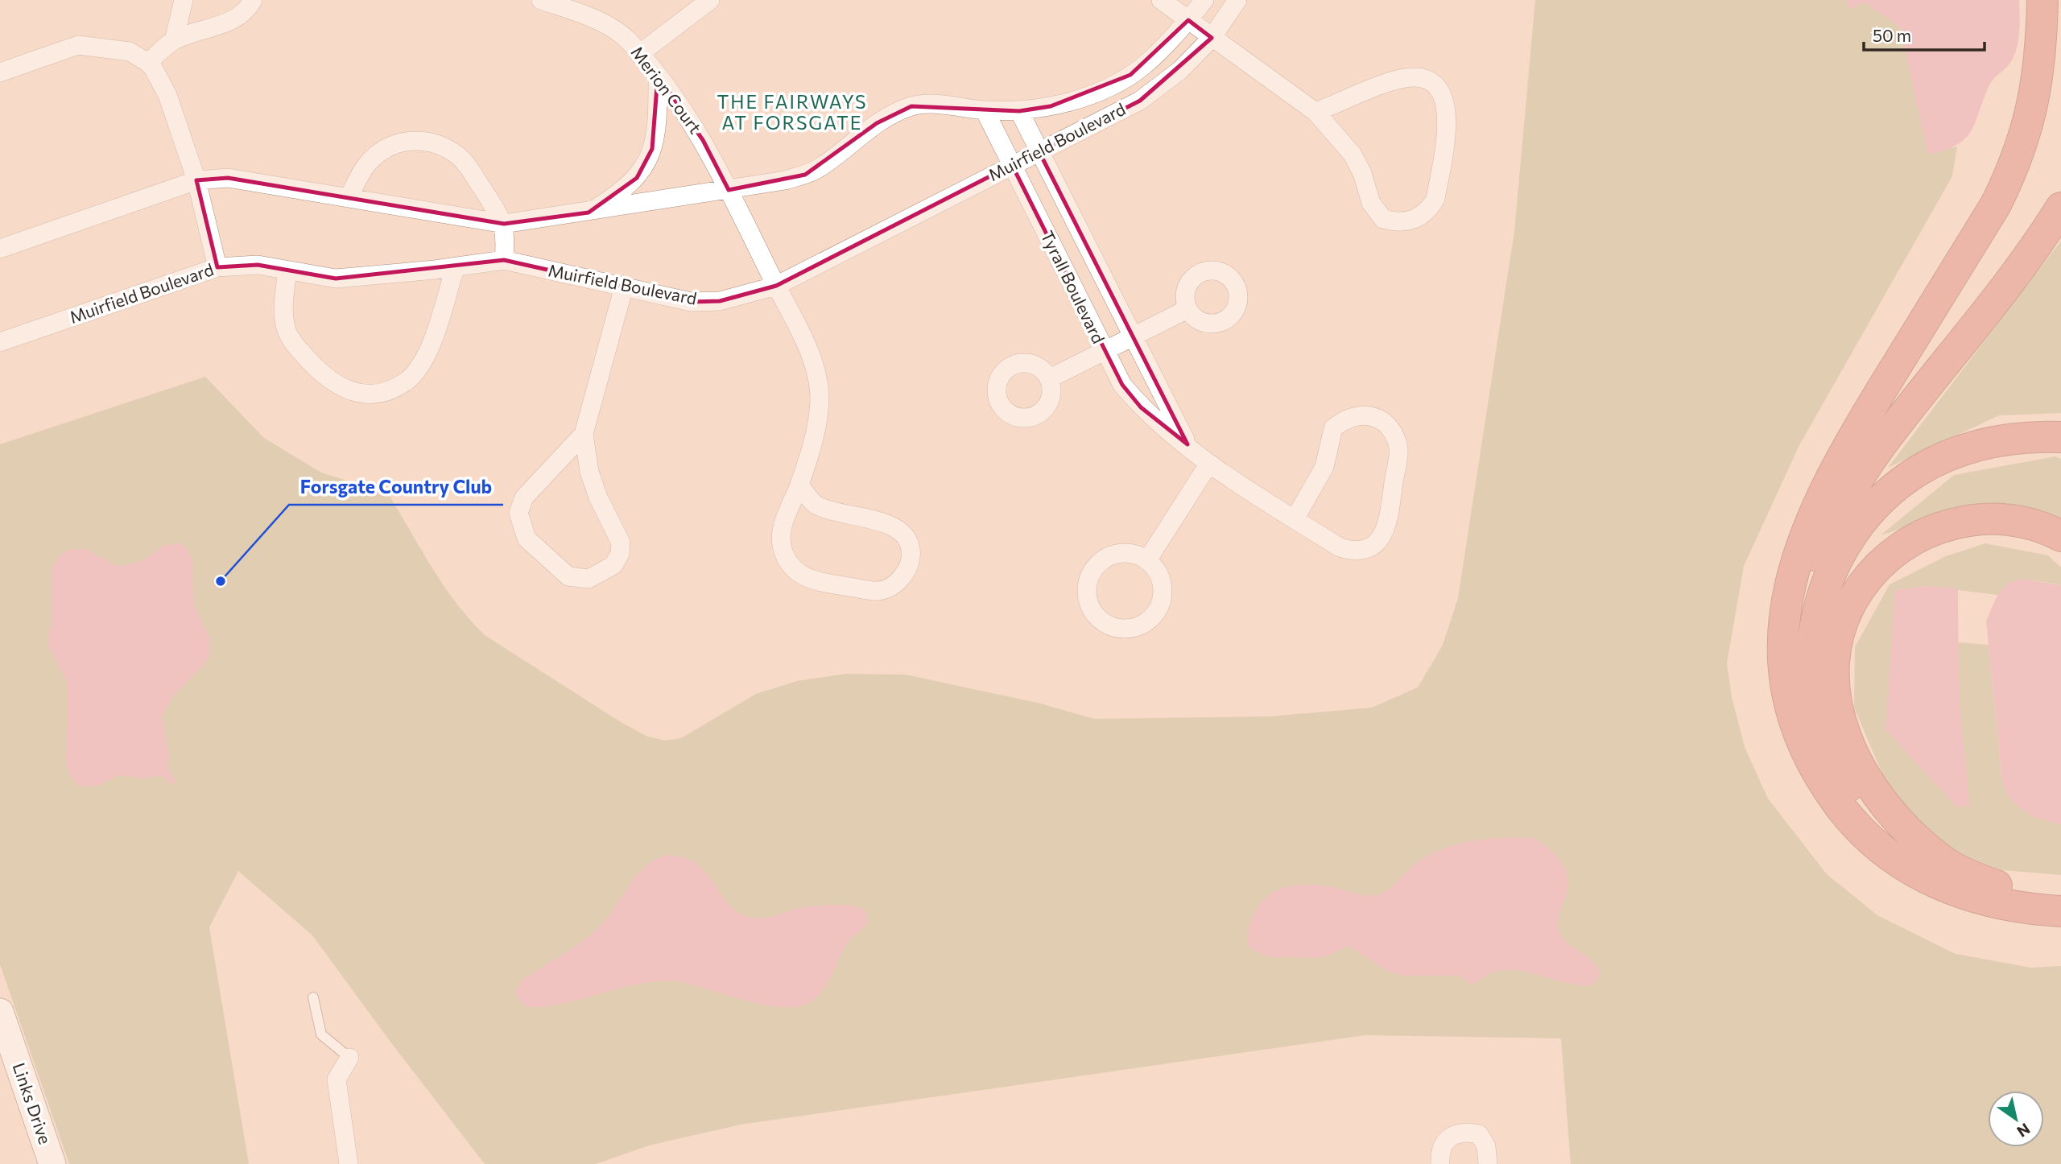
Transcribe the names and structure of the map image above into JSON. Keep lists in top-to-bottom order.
{
  "streets": {
    "street": [
      "Merion Court",
      "Muirfield Boulevard",
      "Tyrall Boulevard",
      "Links Drive"
    ]
  },
  "crossings": [
    ["Merion Court", "Muirfield Boulevard"],
    ["Muirfield Boulevard", "Tyrall Boulevard"]
  ],
  "districts": ["THE FAIRWAYS AT FORSGATE"],
  "places": ["Forsgate Country Club"],
  "scale_bar": "50 m",
  "north": "bottom right"
}
